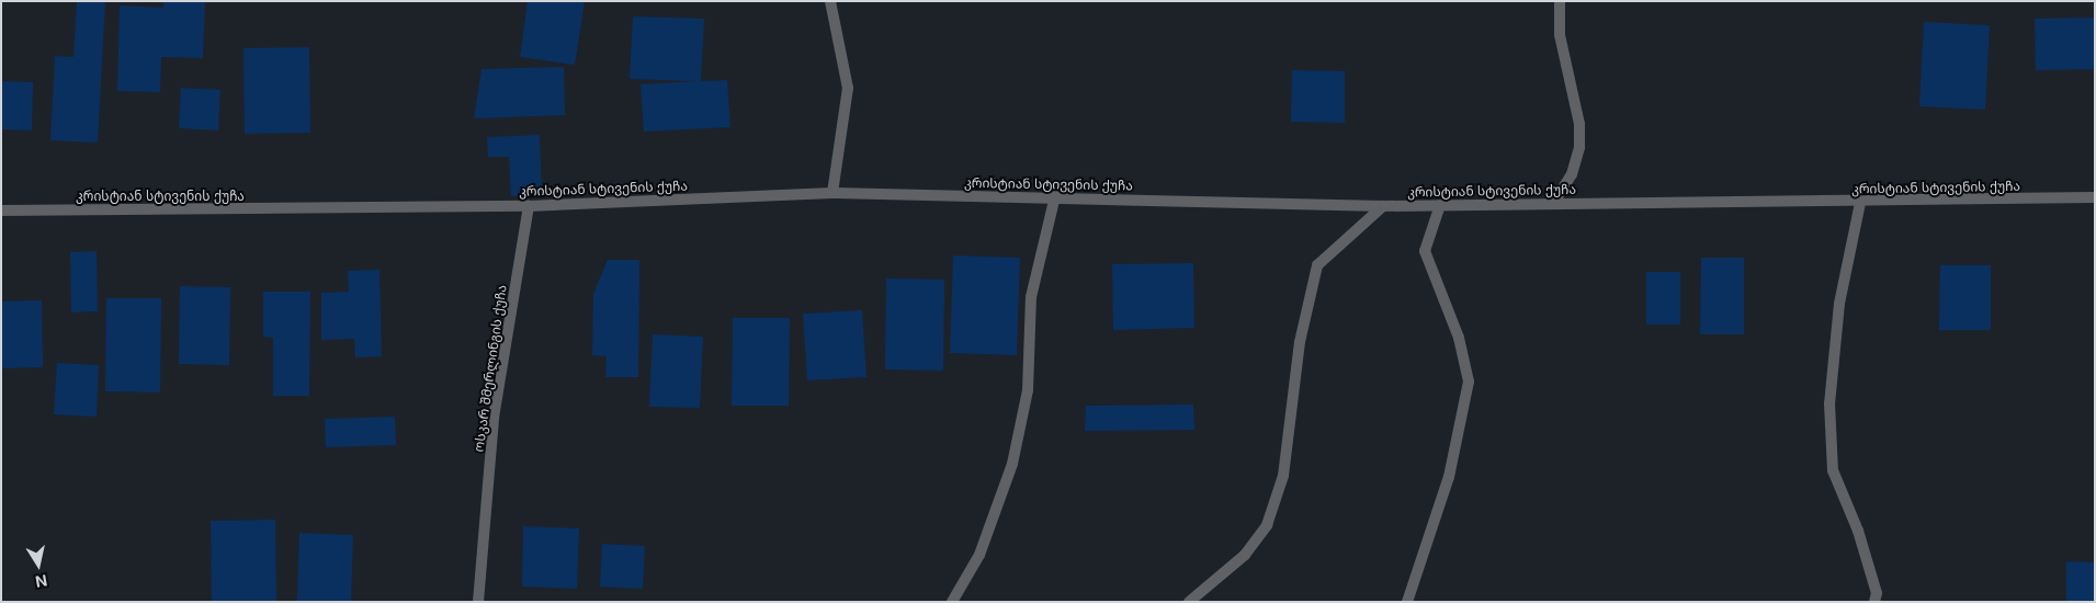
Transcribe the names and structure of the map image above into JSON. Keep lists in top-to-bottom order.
{
  "streets": {
    "street": ["კრისტიან სტივენის ქუჩა", "ოსკარ შმერლინგის ქუჩა"]
  },
  "crossings": [
    ["კრისტიან სტივენის ქუჩა", "ოსკარ შმერლინგის ქუჩა"]
  ],
  "north": "bottom"
}
